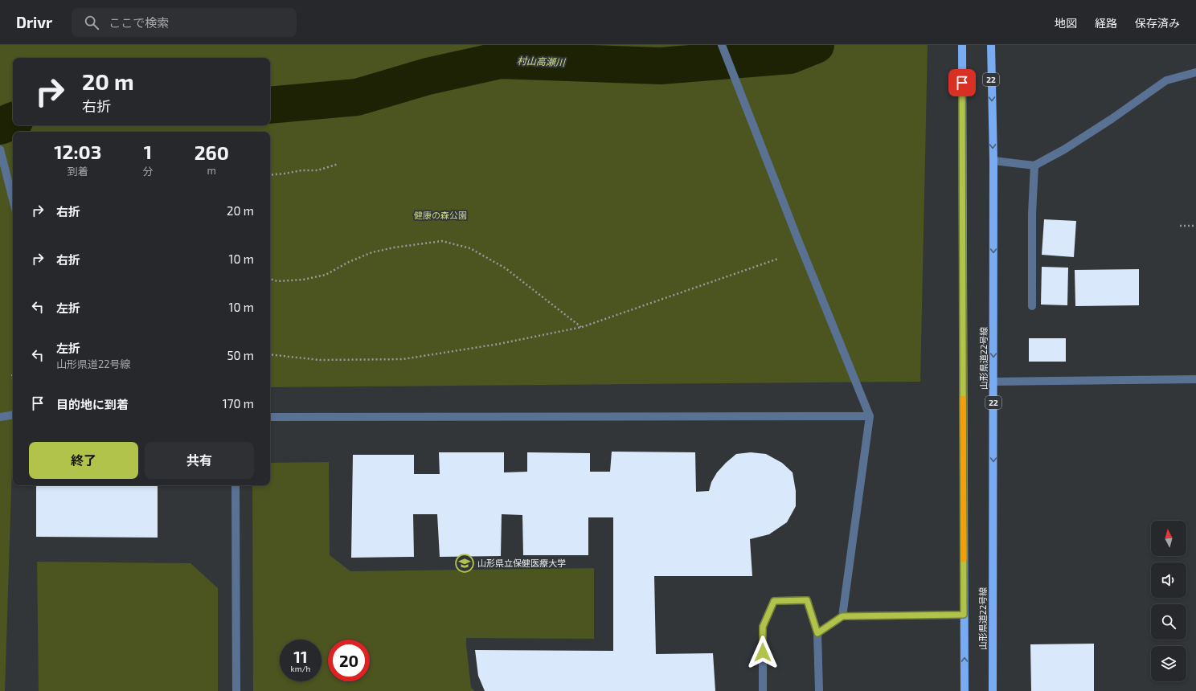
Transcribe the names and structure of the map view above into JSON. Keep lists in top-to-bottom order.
{
  "streets": {
    "main road": ["22", "山形県道22号線"]
  },
  "water": ["村山高瀬川"],
  "parks": ["健康の森公園"],
  "places": {
    "school or university": ["山形県立保健医療大学"]
  },
  "north": "top",
  "page": {
    "header": "Drivr",
    "search": "ここで検索",
    "nav": ["地図", "経路", "保存済み"],
    "turn": ["20 m", "右折"],
    "eta": [
      "12:03",
      "到着",
      "1",
      "分",
      "260",
      "m"
    ],
    "list": [
      {
        "name": "右折",
        "value": "20 m"
      },
      {
        "name": "右折",
        "value": "10 m"
      },
      {
        "name": "左折",
        "value": "10 m"
      },
      {
        "name": "左折",
        "note": "山形県道22号線",
        "value": "50 m"
      },
      {
        "name": "目的地に到着",
        "value": "170 m"
      }
    ],
    "buttons": ["終了", "共有"],
    "speed": "11 km/h",
    "limit": "20"
  }
}
